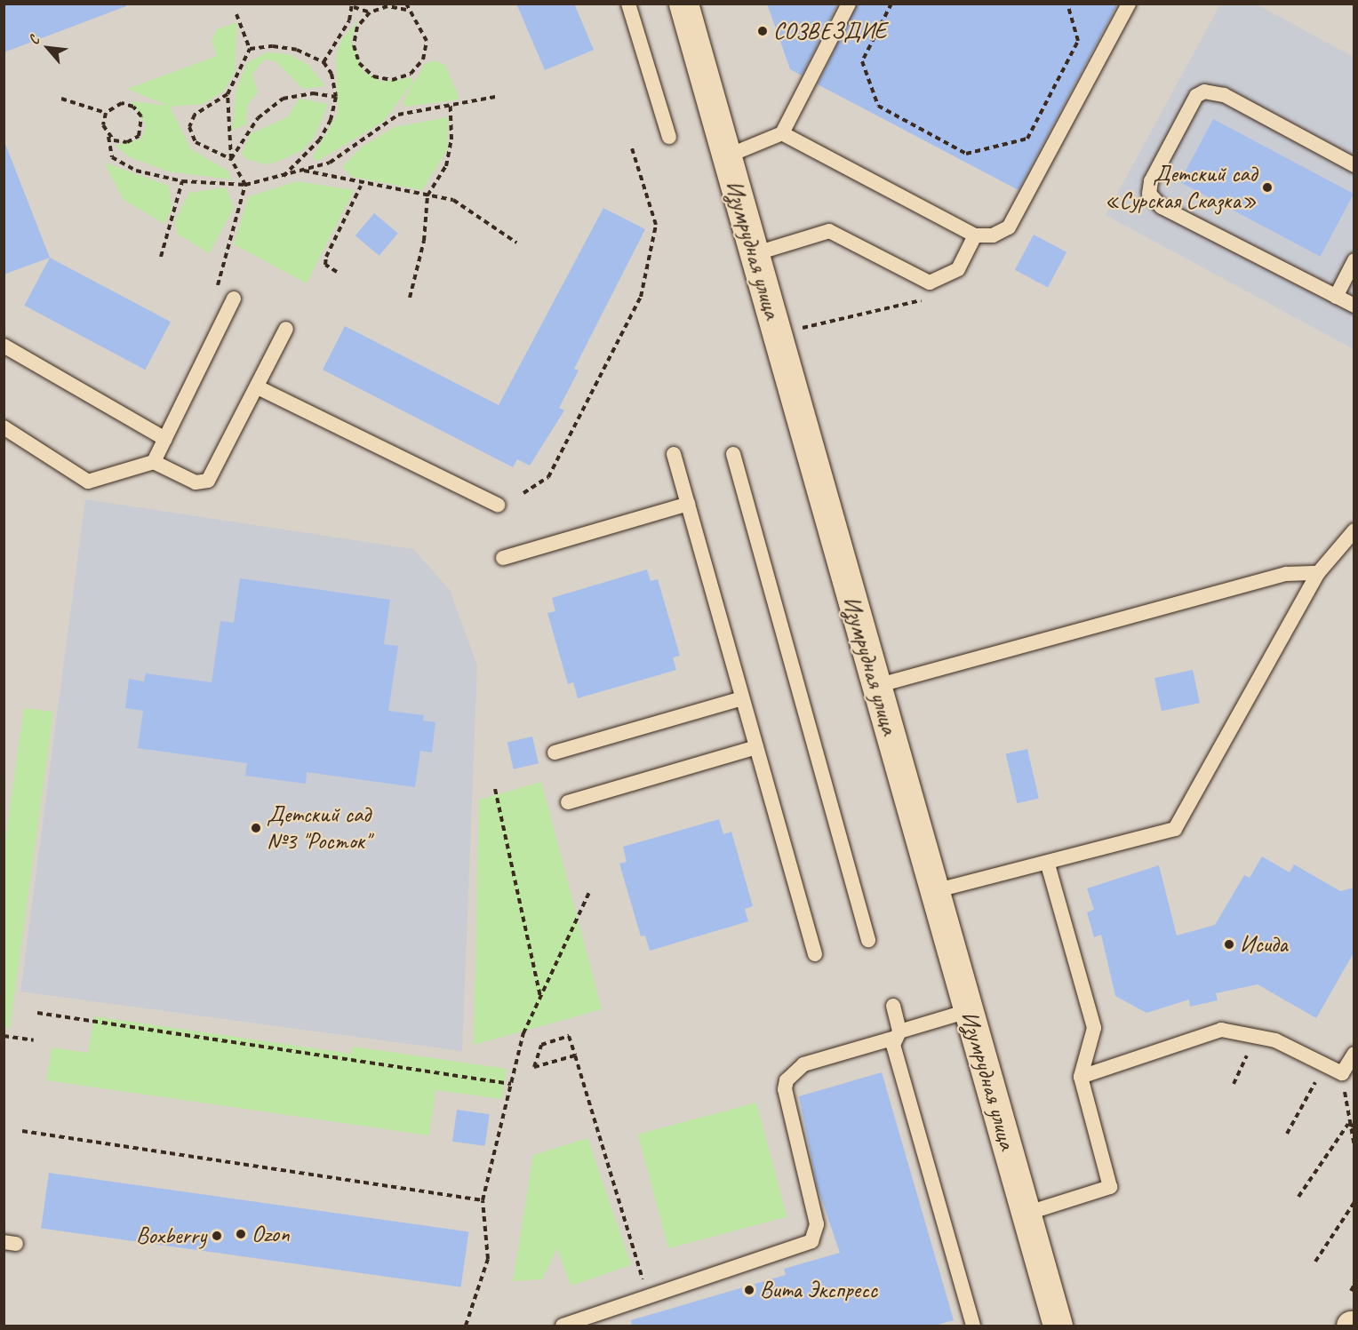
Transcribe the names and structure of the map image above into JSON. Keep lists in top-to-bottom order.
{
  "streets": {
    "street": ["Изумрудная улица"]
  },
  "places": [
    "СОЗВЕЗДИЕ",
    "Детский сад «Сурская Сказка»",
    "Детский сад №3 \"Росток\"",
    "Исида",
    "Ozon",
    "Boxberry",
    "Вита Экспресс"
  ],
  "north": "top left"
}
